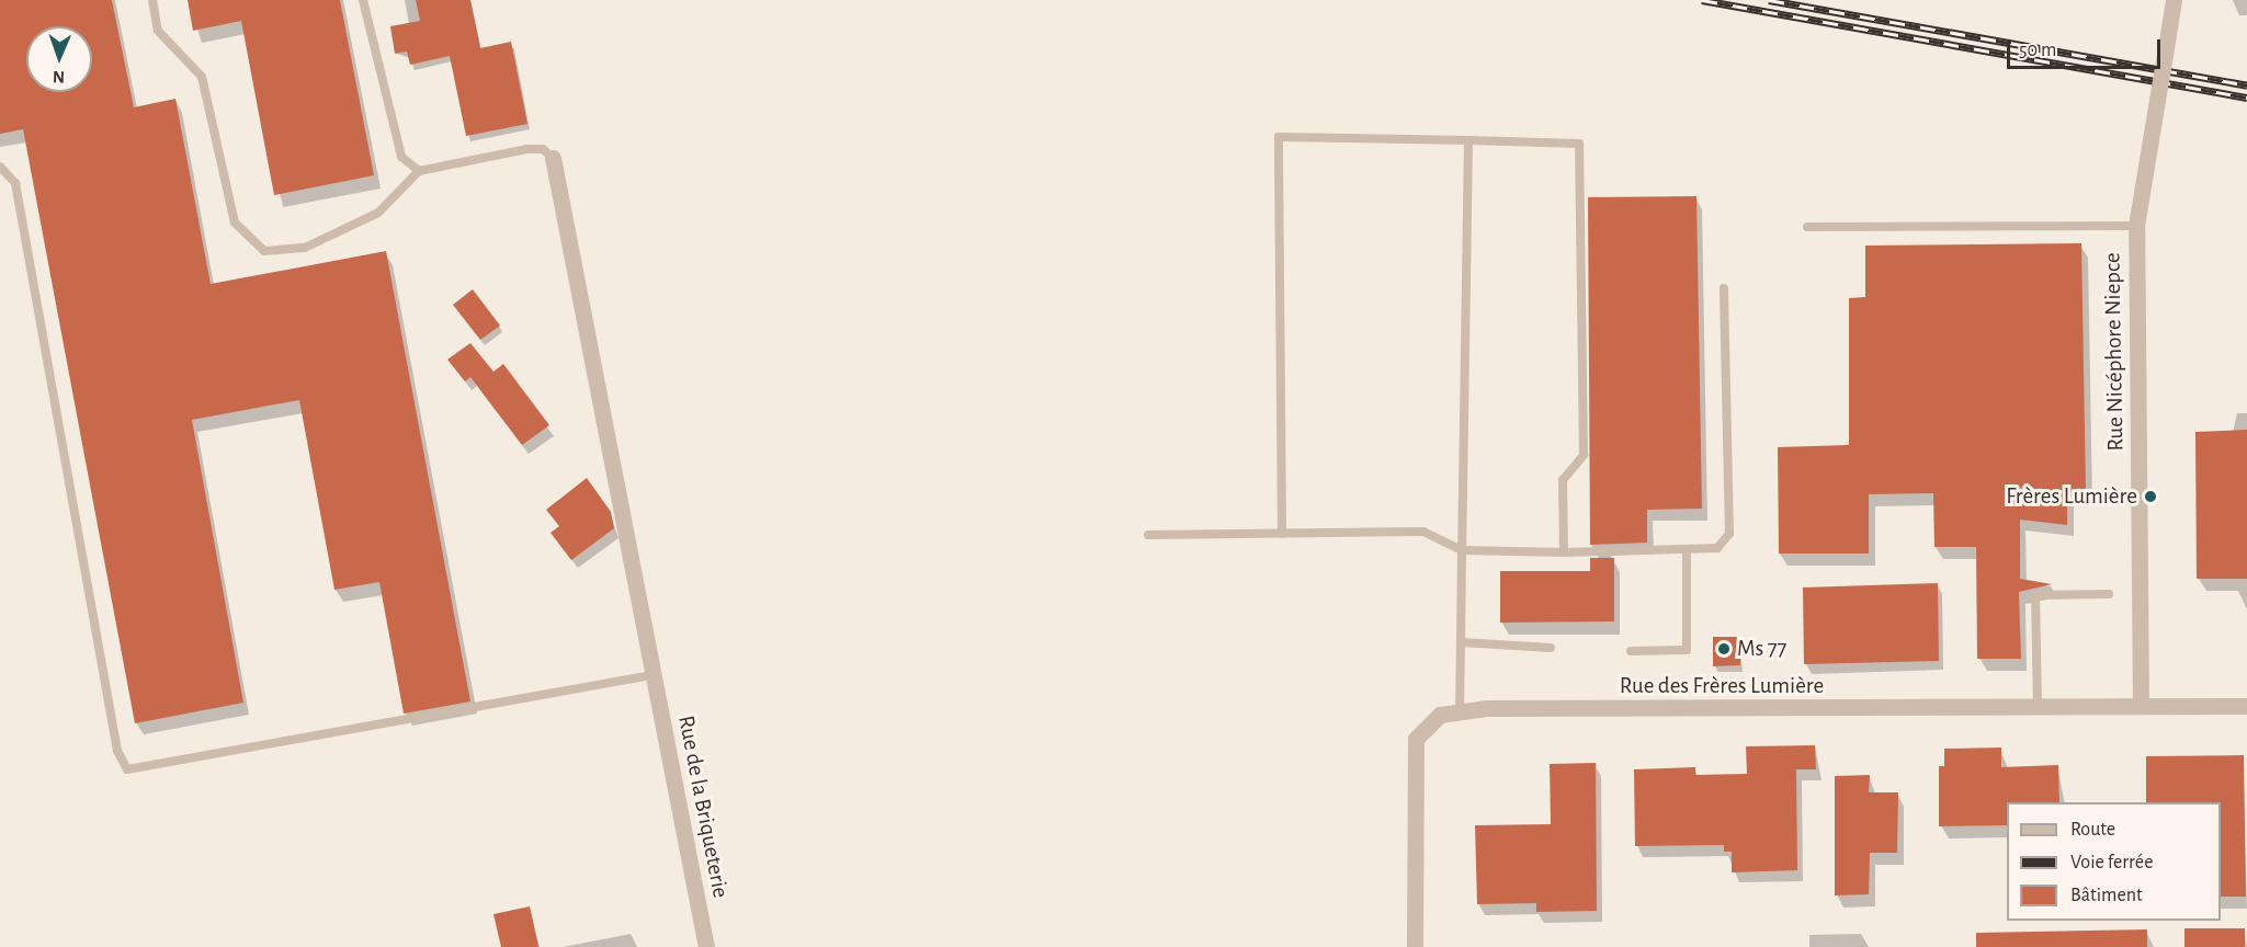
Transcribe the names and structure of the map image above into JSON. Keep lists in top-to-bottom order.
{
  "streets": {
    "street": ["Rue Nicéphore Niepce", "Rue des Frères Lumière", "Rue de la Briqueterie"]
  },
  "crossings": [
    ["Rue Nicéphore Niepce", "Rue des Frères Lumière"]
  ],
  "places": ["Frères Lumière", "Ms 77"],
  "legend": ["Route", "Voie ferrée", "Bâtiment"],
  "scale_bar": "50 m",
  "north": "bottom"
}
